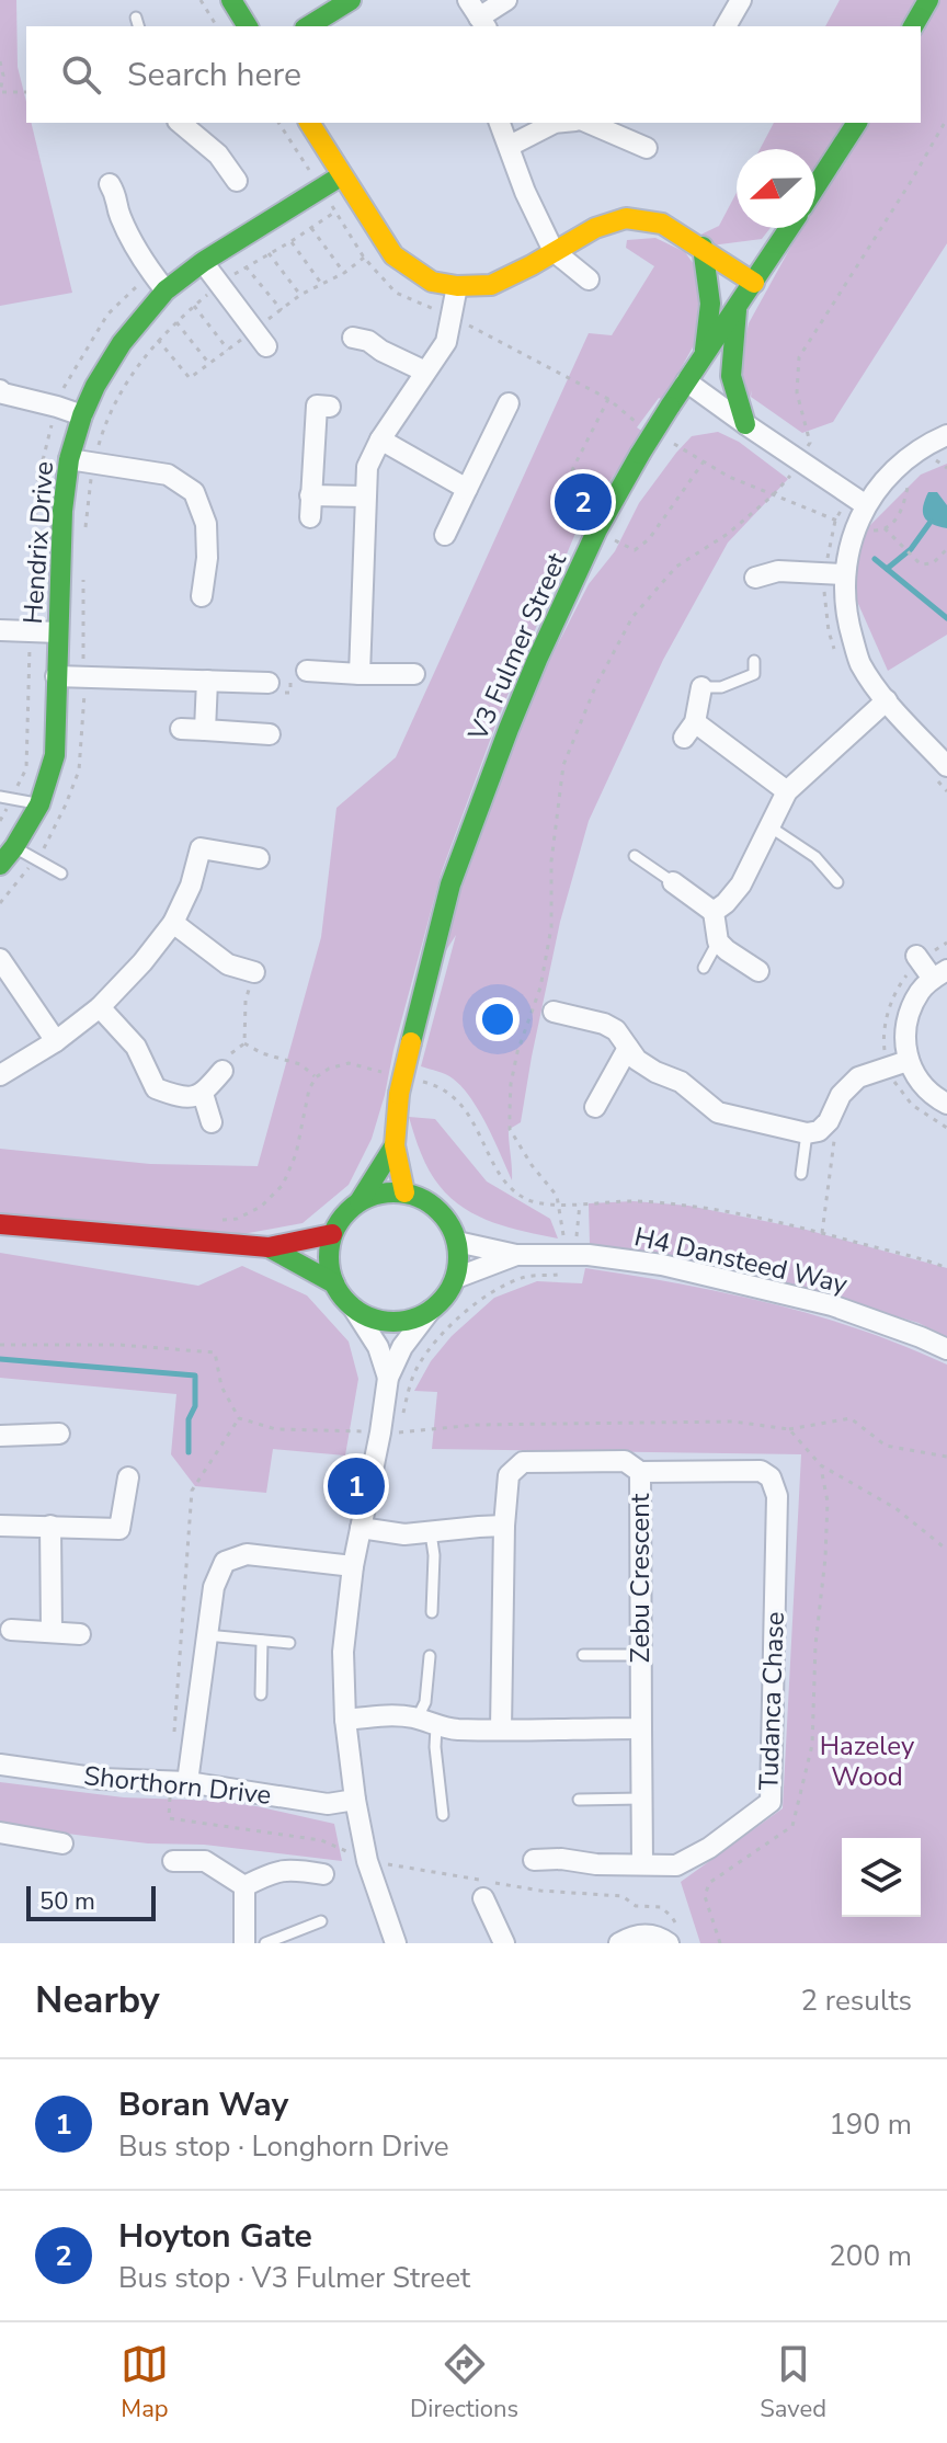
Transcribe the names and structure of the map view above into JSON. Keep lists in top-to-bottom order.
{
  "streets": {
    "street": [
      "Hendrix Drive",
      "V3 Fulmer Street",
      "H4 Dansteed Way",
      "Zebu Crescent",
      "Tudanca Chase",
      "Shorthorn Drive"
    ]
  },
  "crossings": [
    ["V3 Fulmer Street", "H4 Dansteed Way"],
    ["Zebu Crescent", "Tudanca Chase"]
  ],
  "parks": ["Hazeley Wood"],
  "scale_bar": "50 m",
  "north": "left",
  "page": {
    "search": "Search here",
    "pins": ["2", "1"],
    "scale": "50 m",
    "heading": ["Nearby", "2 results"],
    "list": [
      {
        "mark": "1",
        "name": "Boran Way",
        "note": "Bus stop · Longhorn Drive",
        "value": "190 m"
      },
      {
        "mark": "2",
        "name": "Hoyton Gate",
        "note": "Bus stop · V3 Fulmer Street",
        "value": "200 m"
      }
    ],
    "nav": ["Map", "Directions", "Saved"]
  }
}
